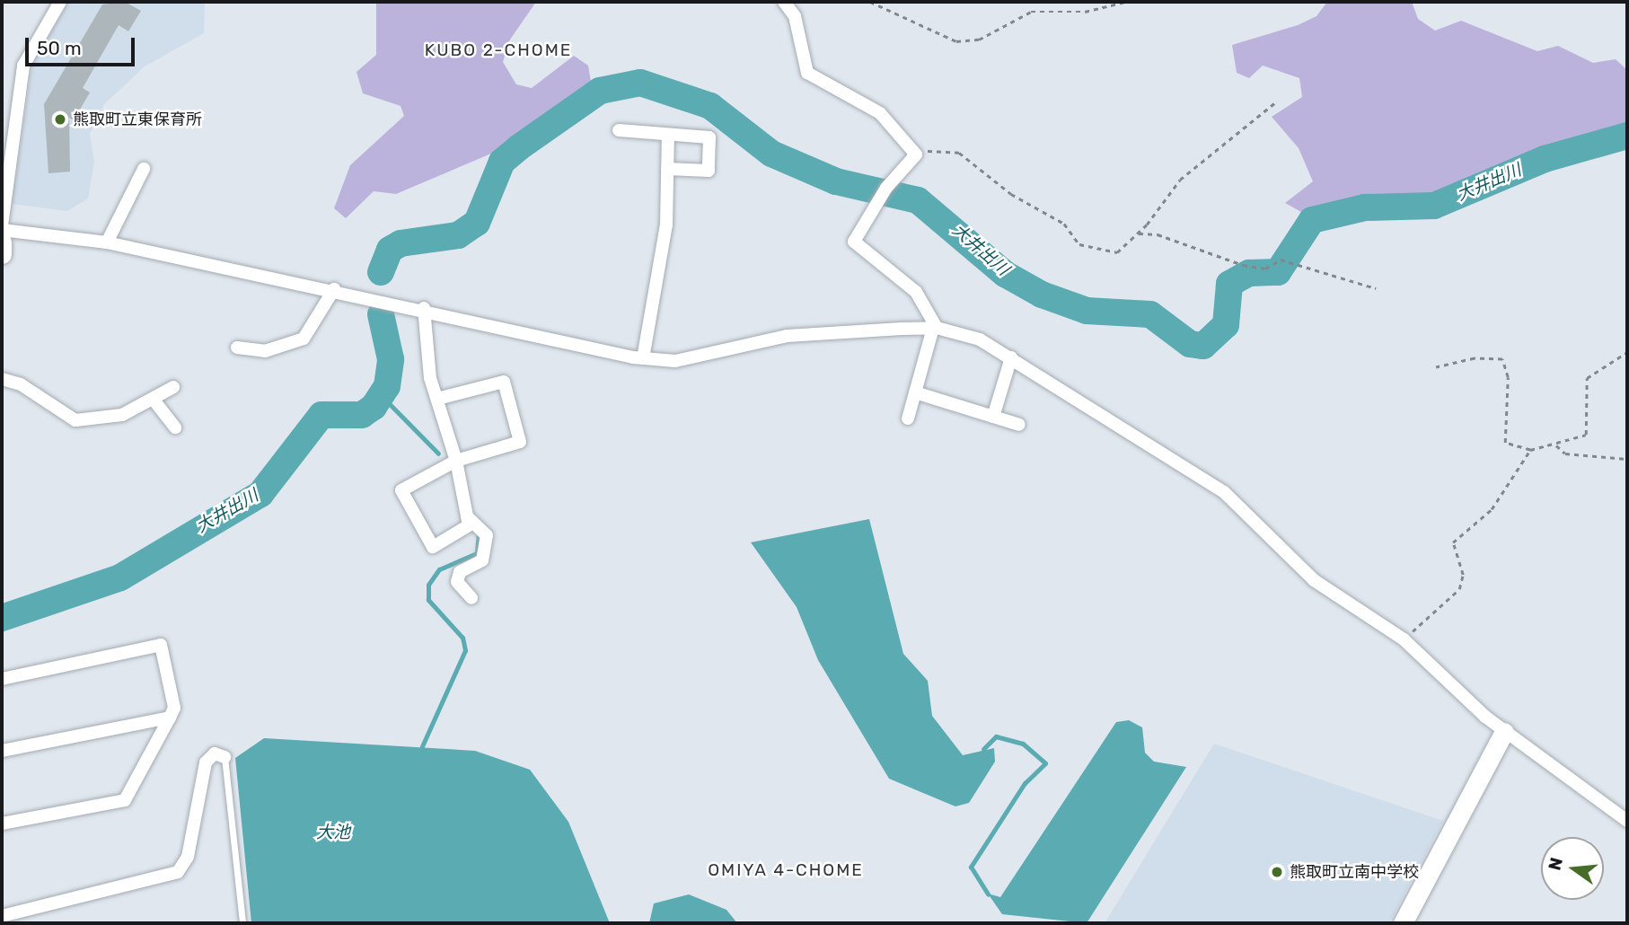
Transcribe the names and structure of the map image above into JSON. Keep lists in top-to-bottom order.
{
  "districts": ["KUBO 2-CHOME", "OMIYA 4-CHOME"],
  "water": ["大井出川", "大池"],
  "places": ["熊取町立東保育所", "熊取町立南中学校"],
  "scale_bar": "50 m",
  "north": "left"
}
